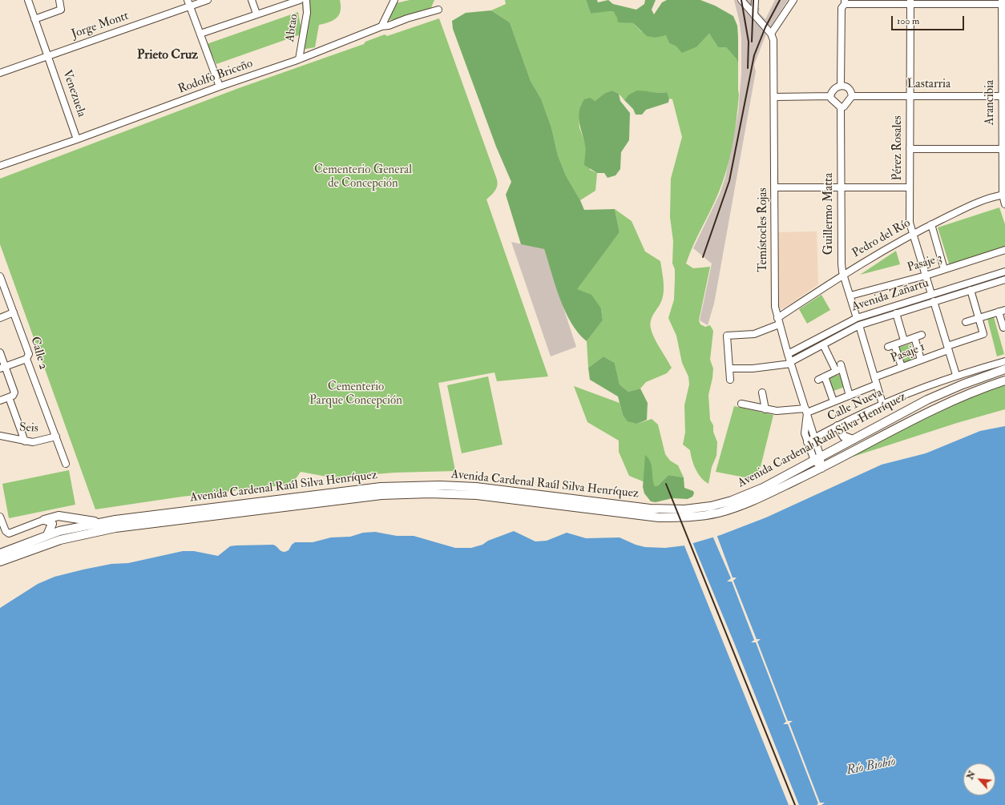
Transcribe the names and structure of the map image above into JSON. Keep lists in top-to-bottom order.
{
  "streets": {
    "main road": ["Avenida Cardenal Raúl Silva Henríquez"],
    "street": [
      "Jorge Montt",
      "Abtao",
      "Rodolfo Briceño",
      "Lastarria",
      "Venezuela",
      "Arancibia",
      "Pérez Rosales",
      "Guillermo Matta",
      "Temístocles Rojas",
      "Pedro del Río",
      "Pasaje 3",
      "Avenida Zañartu",
      "Calle 2",
      "Pasaje 1",
      "Calle Nueva",
      "Seis"
    ]
  },
  "crossings": [
    ["Jorge Montt", "Venezuela"],
    ["Abtao", "Rodolfo Briceño"],
    ["Rodolfo Briceño", "Venezuela"],
    ["Lastarria", "Arancibia"],
    ["Lastarria", "Pérez Rosales"],
    ["Lastarria", "Guillermo Matta"],
    ["Arancibia", "Pedro del Río"],
    ["Pérez Rosales", "Pedro del Río"],
    ["Pérez Rosales", "Pasaje 3"],
    ["Pérez Rosales", "Avenida Zañartu"],
    ["Guillermo Matta", "Pedro del Río"],
    ["Guillermo Matta", "Pasaje 3"],
    ["Guillermo Matta", "Avenida Zañartu"],
    ["Temístocles Rojas", "Pedro del Río"],
    ["Temístocles Rojas", "Avenida Zañartu"],
    ["Temístocles Rojas", "Calle Nueva"],
    ["Temístocles Rojas", "Avenida Cardenal Raúl Silva Henríquez"],
    ["Calle 2", "Seis"]
  ],
  "districts": ["Prieto Cruz"],
  "water": ["Río Biobío"],
  "parks": ["Cementerio General de Concepción", "Cementerio Parque Concepción"],
  "scale_bar": "100 m",
  "north": "top left"
}
